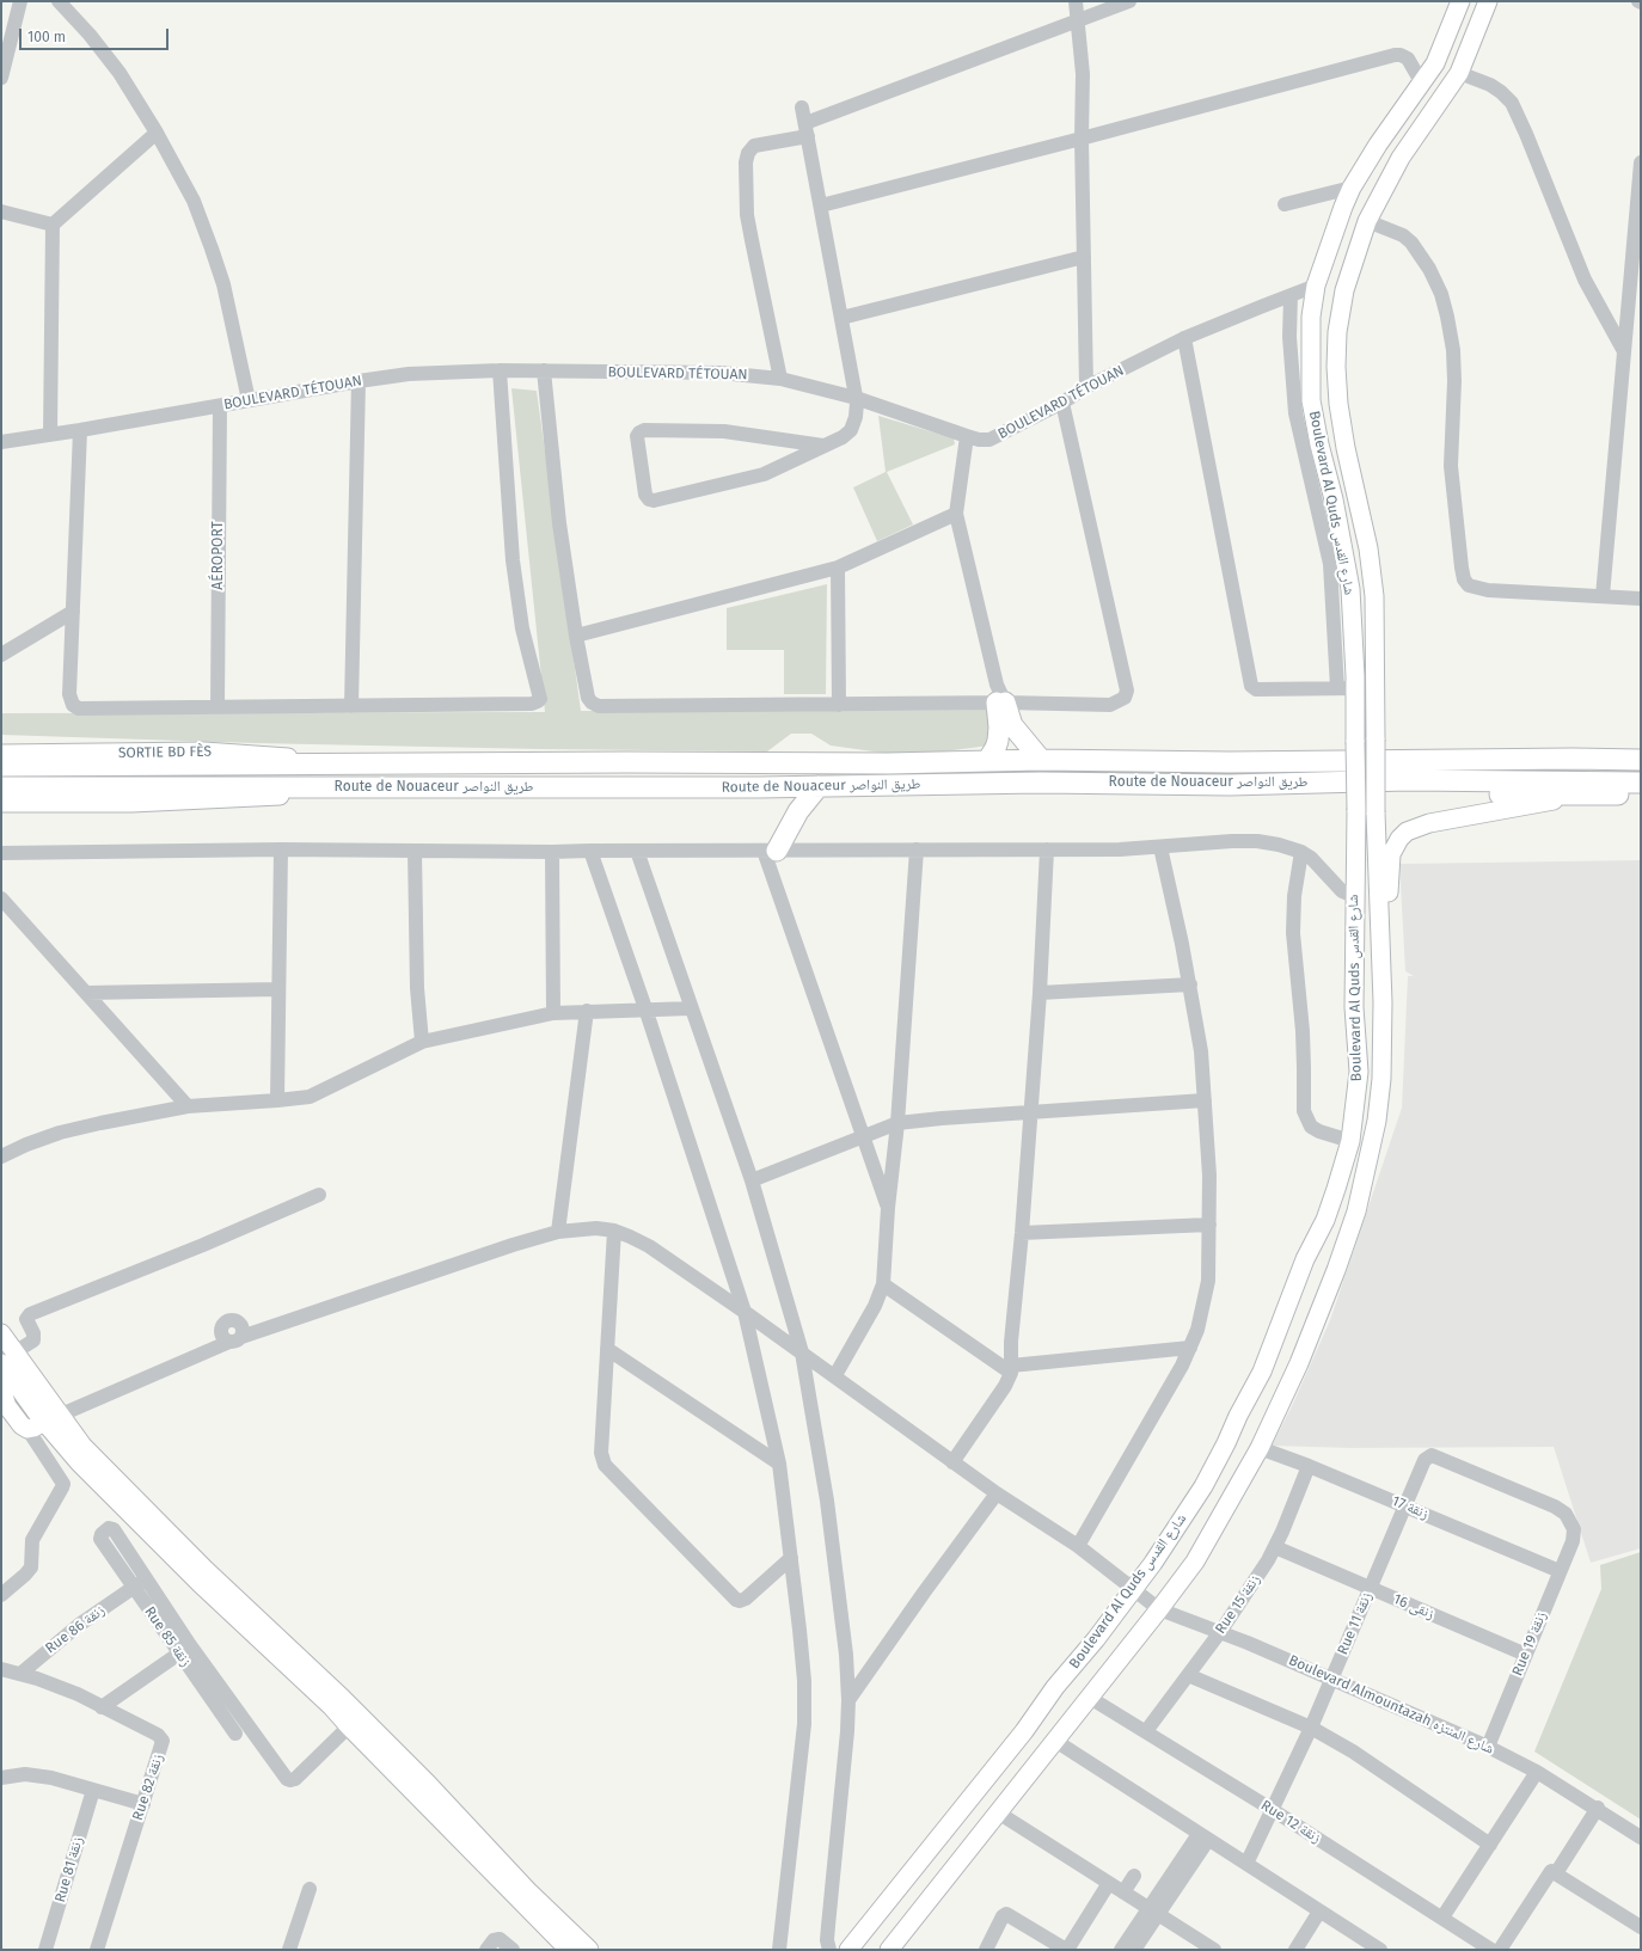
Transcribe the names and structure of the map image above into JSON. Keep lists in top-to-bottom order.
{
  "streets": {
    "highway": ["Route de Nouaceur طريق النواصر"],
    "main road": ["Boulevard Al Quds شارع القدس", "SORTIE BD FÈS"],
    "street": [
      "BOULEVARD TÉTOUAN",
      "AÉROPORT",
      "زنقة 17",
      "Rue 15 زنقة",
      "زنقى 16",
      "Rue 11 زنقة",
      "Rue 86 زنقة",
      "Rue 85 زنقة",
      "Rue 19 زنقة",
      "Boulevard Almountazah شارع المنتزه",
      "Rue 82 زنقة",
      "Rue 12 زنقة",
      "Rue 81 زنقة"
    ]
  },
  "crossings": [
    ["BOULEVARD TÉTOUAN", "Boulevard Al Quds شارع القدس"],
    ["BOULEVARD TÉTOUAN", "AÉROPORT"],
    ["Boulevard Al Quds شارع القدس", "زنقة 17"],
    ["Boulevard Al Quds شارع القدس", "Boulevard Almountazah شارع المنتزه"],
    ["Boulevard Al Quds شارع القدس", "Rue 12 زنقة"],
    ["SORTIE BD FÈS", "Route de Nouaceur طريق النواصر"],
    ["زنقة 17", "Rue 15 زنقة"],
    ["زنقة 17", "Rue 11 زنقة"],
    ["زنقة 17", "Rue 19 زنقة"],
    ["Rue 15 زنقة", "زنقى 16"],
    ["Rue 15 زنقة", "Boulevard Almountazah شارع المنتزه"],
    ["Rue 15 زنقة", "Rue 12 زنقة"],
    ["زنقى 16", "Rue 11 زنقة"],
    ["زنقى 16", "Rue 19 زنقة"],
    ["Rue 11 زنقة", "Rue 19 زنقة"],
    ["Rue 11 زنقة", "Boulevard Almountazah شارع المنتزه"],
    ["Rue 11 زنقة", "Rue 12 زنقة"],
    ["Rue 86 زنقة", "Rue 85 زنقة"],
    ["Rue 86 زنقة", "Rue 82 زنقة"],
    ["Rue 19 زنقة", "Boulevard Almountazah شارع المنتزه"]
  ],
  "scale_bar": "100 m"
}
